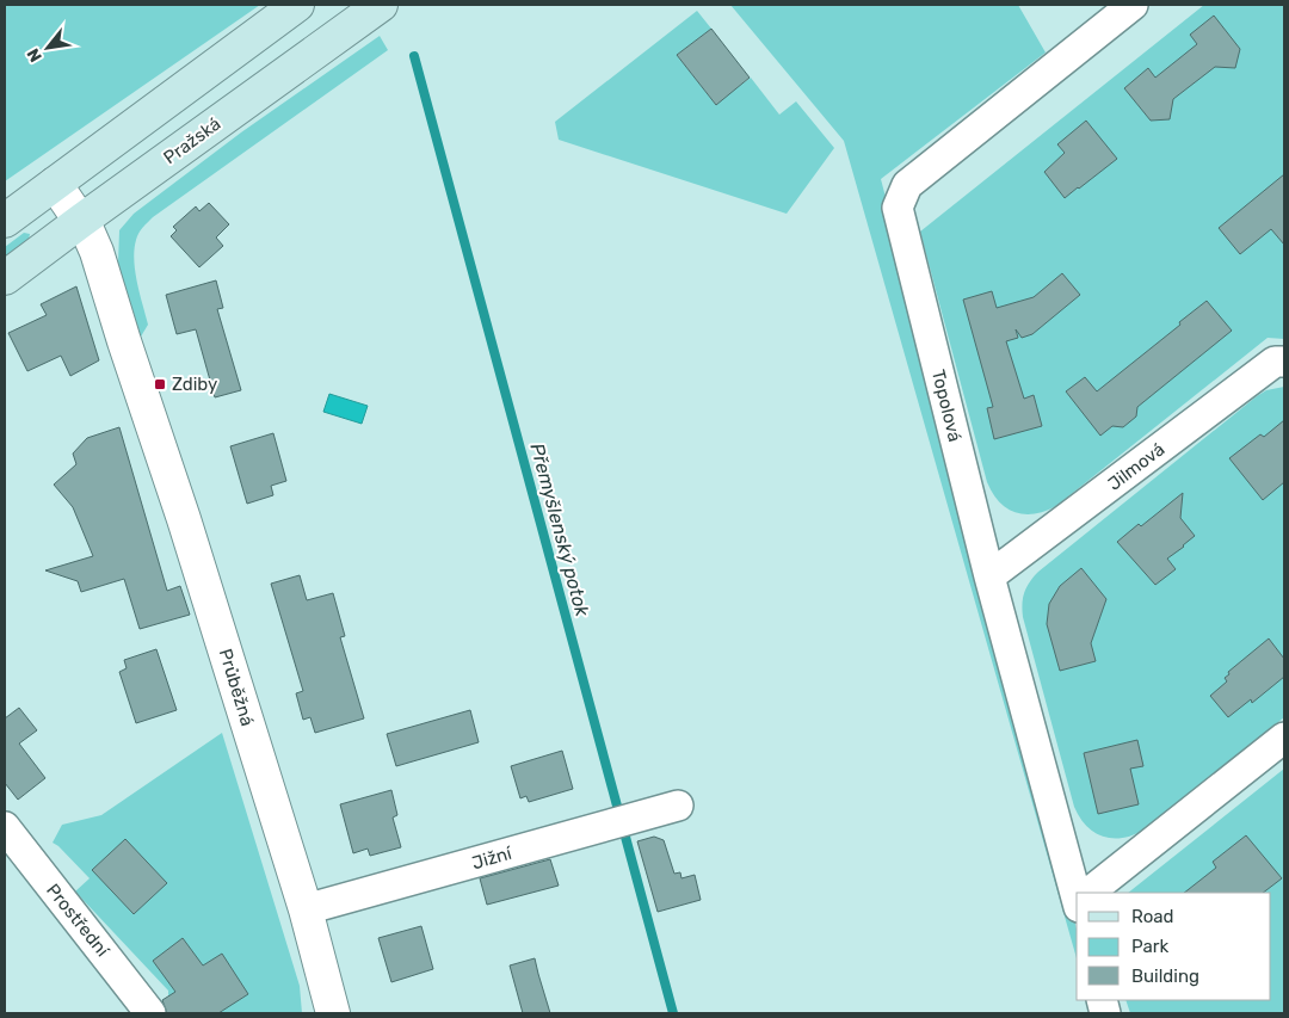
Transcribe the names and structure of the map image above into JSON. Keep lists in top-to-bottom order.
{
  "streets": {
    "main road": ["Pražská"],
    "street": [
      "Topolová",
      "Jilmová",
      "Průběžná",
      "Jižní",
      "Prostřední"
    ]
  },
  "crossings": [
    ["Pražská", "Průběžná"],
    ["Topolová", "Jilmová"],
    ["Průběžná", "Jižní"]
  ],
  "water": ["Přemyšlenský potok"],
  "places": {
    "transit": ["Zdiby"]
  },
  "legend": ["Road", "Park", "Building"],
  "north": "bottom left"
}
